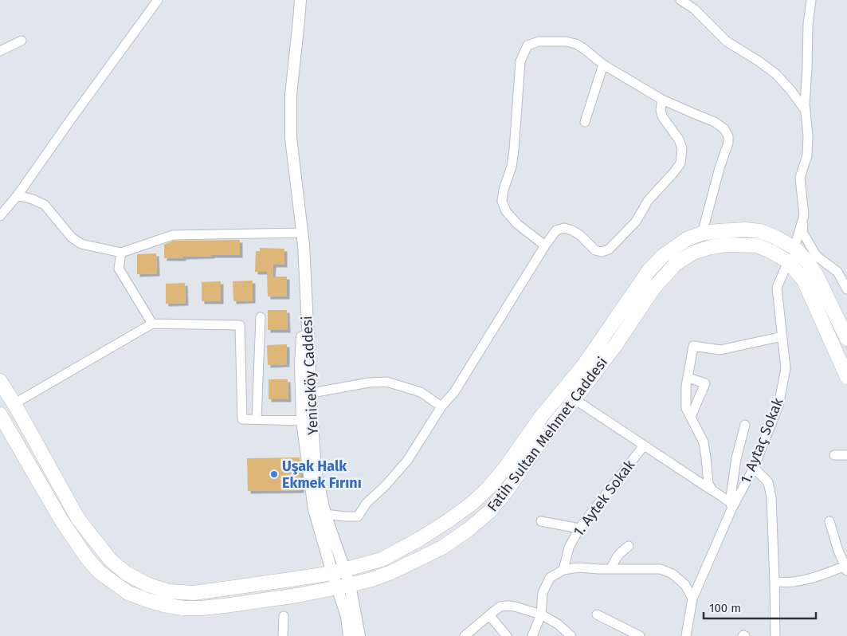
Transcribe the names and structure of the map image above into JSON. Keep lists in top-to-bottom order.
{
  "streets": {
    "main road": ["Fatih Sultan Mehmet Caddesi"],
    "street": ["Yeniceköy Caddesi", "1. Aytaç Sokak", "1. Aytek Sokak"]
  },
  "crossings": [
    ["Yeniceköy Caddesi", "Fatih Sultan Mehmet Caddesi"],
    ["Fatih Sultan Mehmet Caddesi", "1. Aytaç Sokak"]
  ],
  "places": ["Uşak Halk Ekmek Fırını"],
  "scale_bar": "100 m"
}
